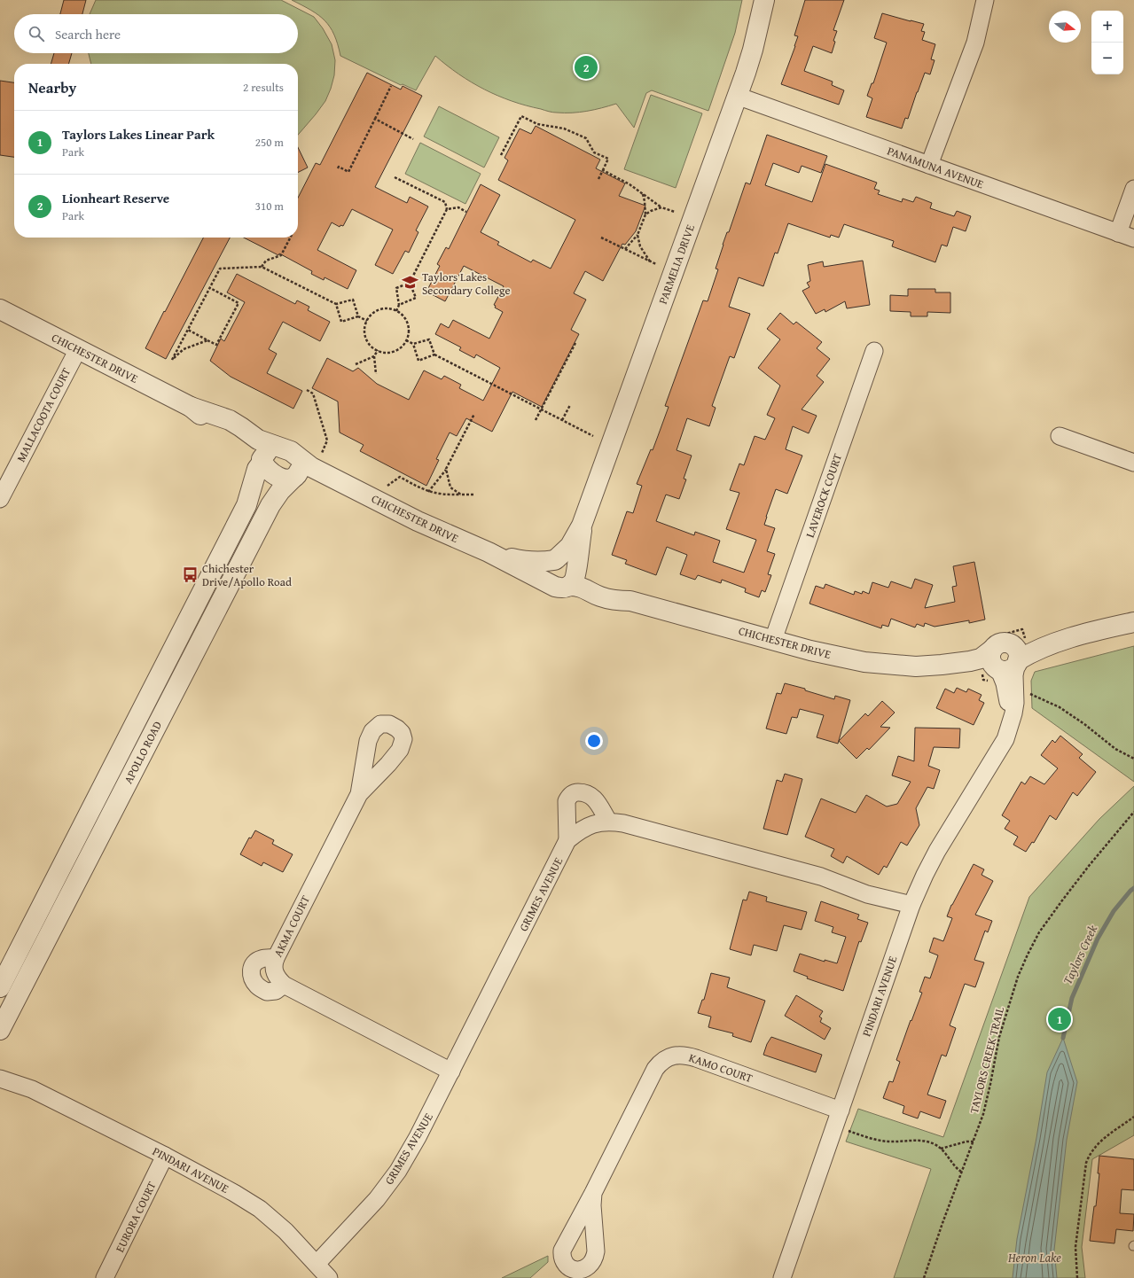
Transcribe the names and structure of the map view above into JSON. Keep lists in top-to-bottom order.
{
  "streets": {
    "street": [
      "PANAMUNA AVENUE",
      "PARMELIA DRIVE",
      "CHICHESTER DRIVE",
      "MALLACOOTA COURT",
      "LAVEROCK COURT",
      "APOLLO ROAD",
      "GRIMES AVENUE",
      "AKMA COURT",
      "PINDARI AVENUE",
      "KAMO COURT",
      "EURORA COURT"
    ],
    "path": ["TAYLORS CREEK TRAIL"]
  },
  "crossings": [
    ["PANAMUNA AVENUE", "PARMELIA DRIVE"],
    ["PARMELIA DRIVE", "CHICHESTER DRIVE"],
    ["CHICHESTER DRIVE", "MALLACOOTA COURT"],
    ["CHICHESTER DRIVE", "LAVEROCK COURT"],
    ["CHICHESTER DRIVE", "APOLLO ROAD"],
    ["CHICHESTER DRIVE", "PINDARI AVENUE"],
    ["GRIMES AVENUE", "AKMA COURT"],
    ["GRIMES AVENUE", "PINDARI AVENUE"],
    ["PINDARI AVENUE", "KAMO COURT"],
    ["PINDARI AVENUE", "EURORA COURT"]
  ],
  "water": ["Taylors Creek", "Heron Lake"],
  "places": {
    "school or university": ["Taylors Lakes Secondary College"],
    "bus stop": ["Chichester Drive/Apollo Road"]
  },
  "north": "right",
  "page": {
    "map_buttons": ["+", "−"],
    "search": "Search here",
    "pins": ["2", "1"],
    "heading": ["Nearby", "2 results"],
    "list": [
      {
        "mark": "1",
        "name": "Taylors Lakes Linear Park",
        "note": "Park",
        "value": "250 m"
      },
      {
        "mark": "2",
        "name": "Lionheart Reserve",
        "note": "Park",
        "value": "310 m"
      }
    ]
  }
}
